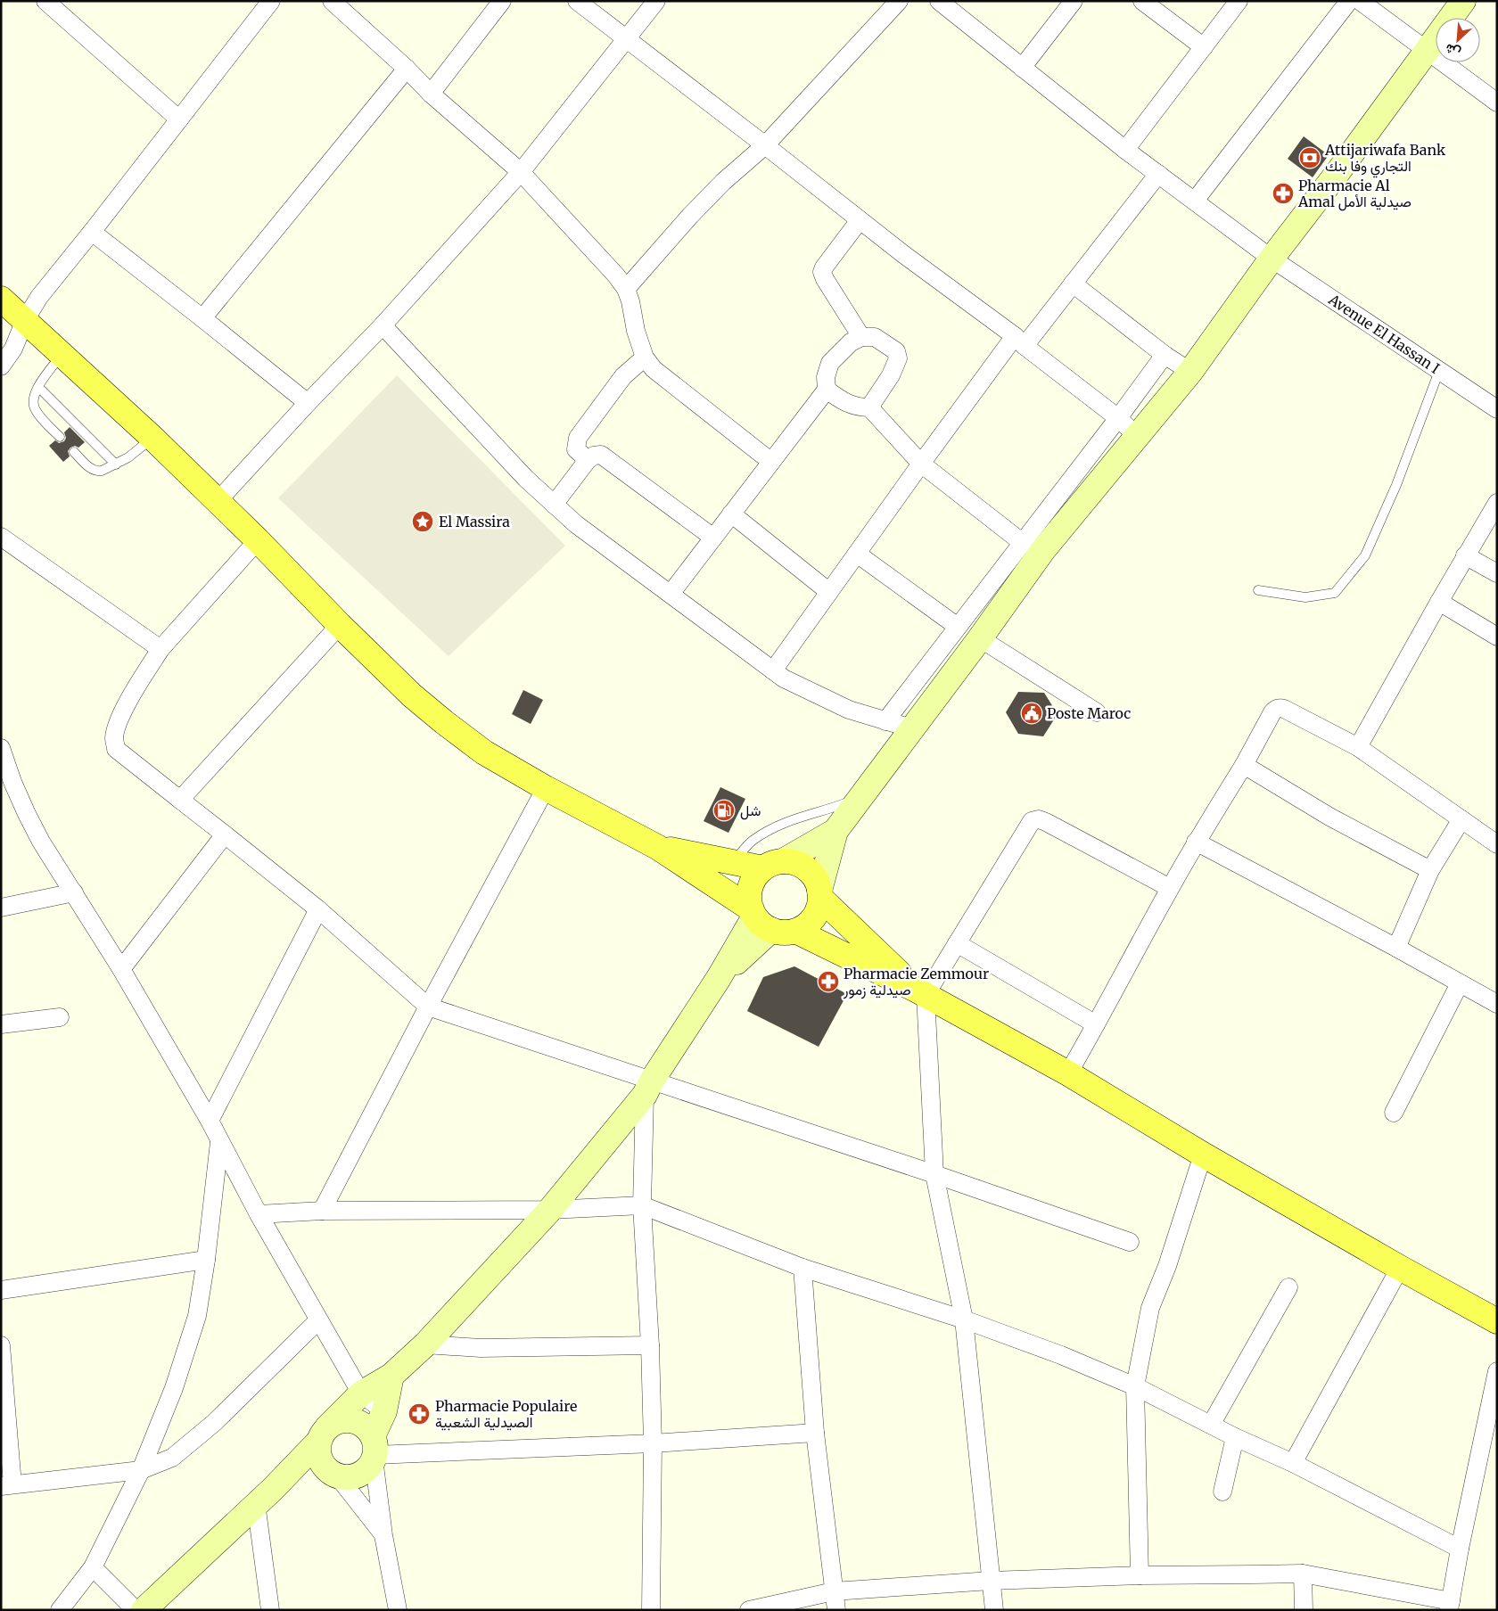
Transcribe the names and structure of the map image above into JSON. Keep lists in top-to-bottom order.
{
  "streets": {
    "street": ["Avenue El Hassan I"]
  },
  "places": {
    "bank": ["Attijariwafa Bank التجاري وفا بنك"],
    "pharmacy": ["Pharmacie Al Amal صيدلية الأمل", "Pharmacie Zemmour صيدلية زمور", "Pharmacie Populaire الصيدلية الشعبية"],
    "place": ["El Massira"],
    "public building": ["Poste Maroc"],
    "fuel station": ["شل"]
  },
  "north": "bottom left"
}
